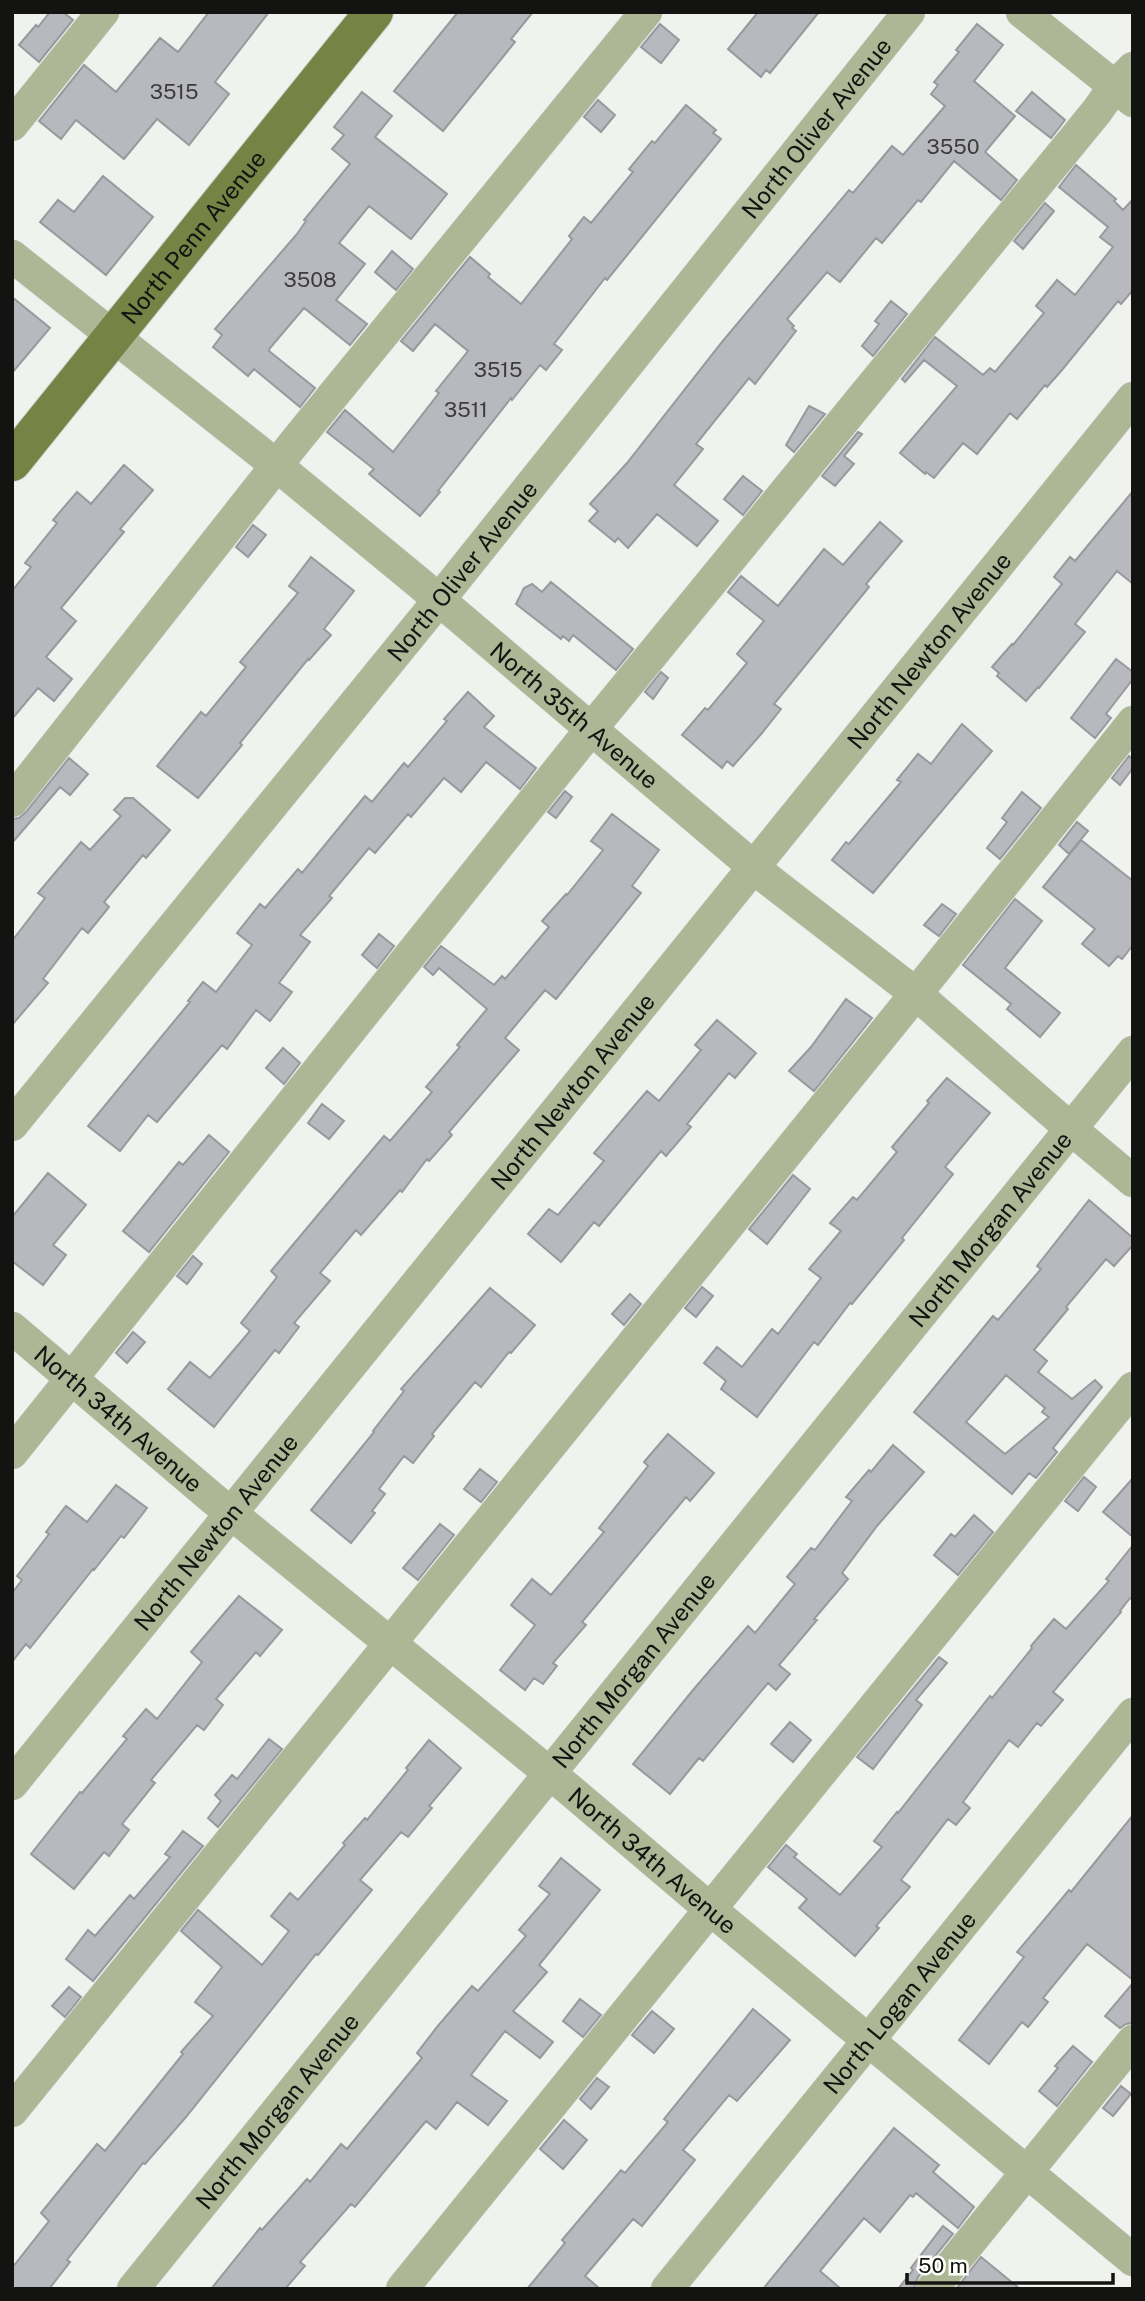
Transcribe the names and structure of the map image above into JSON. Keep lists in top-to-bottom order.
{
  "streets": {
    "main road": ["North Penn Avenue"],
    "street": [
      "North Oliver Avenue",
      "North Newton Avenue",
      "North 35th Avenue",
      "North Morgan Avenue",
      "North 34th Avenue",
      "North Logan Avenue"
    ]
  },
  "crossings": [
    ["North Oliver Avenue", "North 35th Avenue"],
    ["North Penn Avenue", "North 35th Avenue"],
    ["North Newton Avenue", "North 35th Avenue"],
    ["North Newton Avenue", "North 34th Avenue"],
    ["North 35th Avenue", "North Morgan Avenue"],
    ["North Morgan Avenue", "North 34th Avenue"],
    ["North 34th Avenue", "North Logan Avenue"]
  ],
  "house_numbers": [
    "3515",
    "3550",
    "3508",
    "3515",
    "3511"
  ],
  "scale_bar": "50 m"
}
